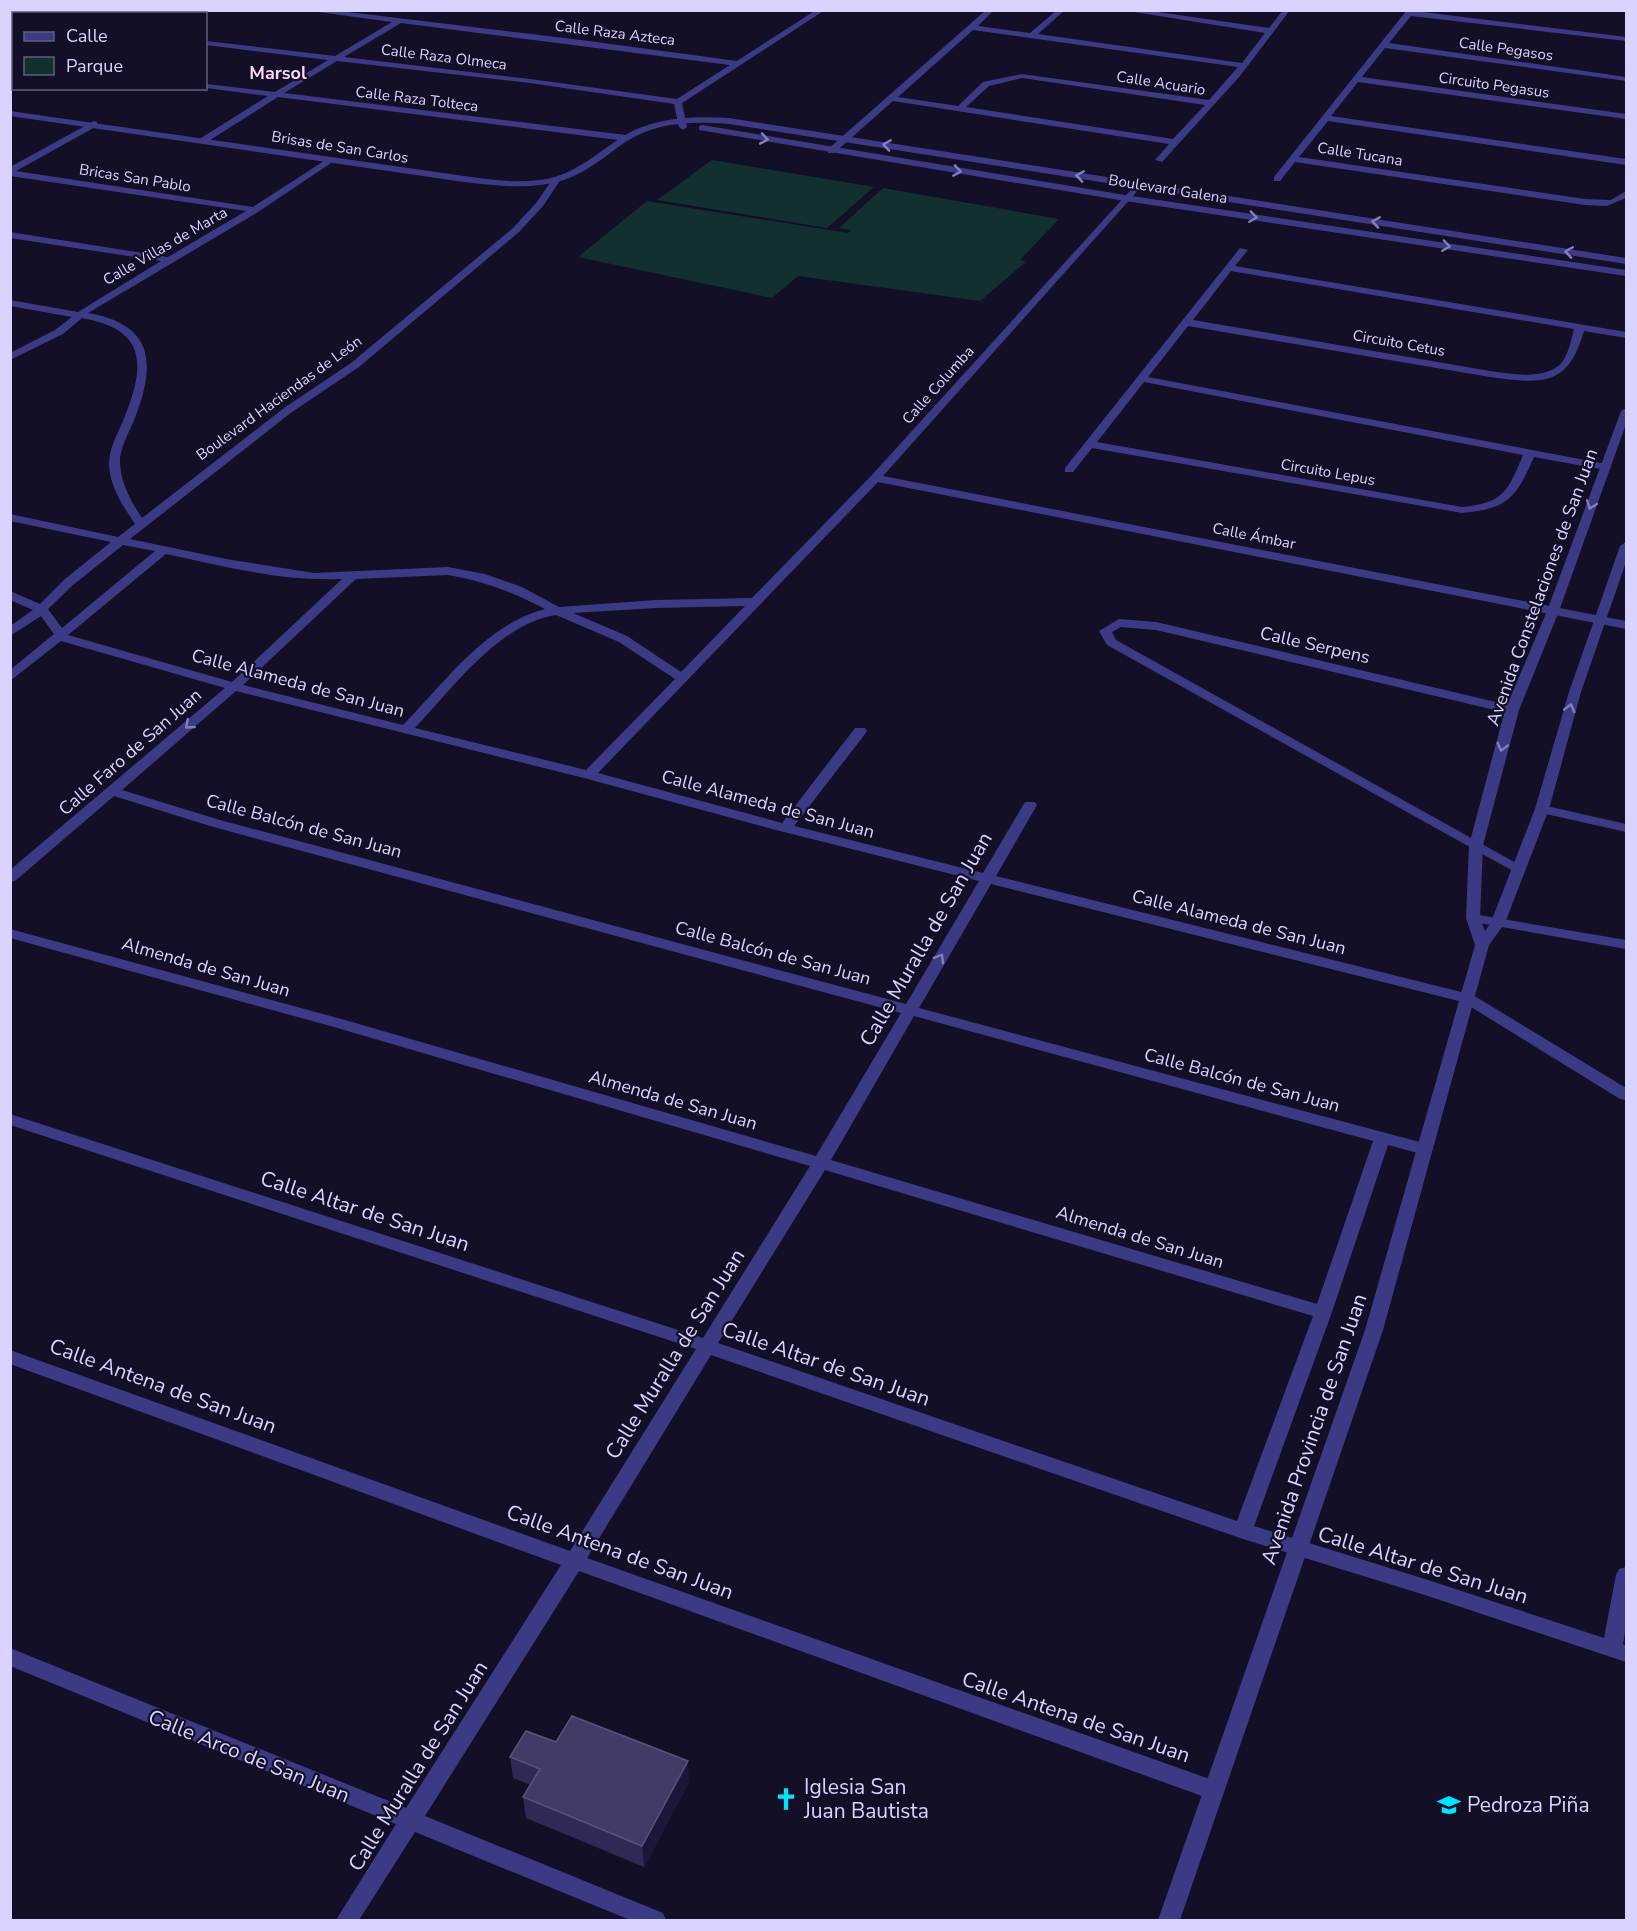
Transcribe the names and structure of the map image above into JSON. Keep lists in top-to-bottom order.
{
  "streets": {
    "street": [
      "Calle Raza Azteca",
      "Calle Pegasos",
      "Calle Raza Olmeca",
      "Calle Acuario",
      "Circuito Pegasus",
      "Calle Raza Tolteca",
      "Brisas de San Carlos",
      "Calle Tucana",
      "Bricas San Pablo",
      "Boulevard Galena",
      "Calle Villas de Marta",
      "Circuito Cetus",
      "Calle Columba",
      "Boulevard Haciendas de León",
      "Circuito Lepus",
      "Calle Ámbar",
      "Avenida Constelaciones de San Juan",
      "Calle Serpens",
      "Calle Alameda de San Juan",
      "Calle Faro de San Juan",
      "Calle Balcón de San Juan",
      "Calle Muralla de San Juan",
      "Almenda de San Juan",
      "Calle Altar de San Juan",
      "Calle Antena de San Juan",
      "Avenida Provincia de San Juan",
      "Calle Arco de San Juan"
    ]
  },
  "crossings": [
    ["Calle Raza Tolteca", "Brisas de San Carlos"],
    ["Brisas de San Carlos", "Boulevard Galena"],
    ["Brisas de San Carlos", "Calle Villas de Marta"],
    ["Brisas de San Carlos", "Boulevard Haciendas de León"],
    ["Bricas San Pablo", "Calle Villas de Marta"],
    ["Boulevard Galena", "Calle Columba"],
    ["Calle Columba", "Calle Ámbar"],
    ["Calle Columba", "Calle Alameda de San Juan"],
    ["Calle Ámbar", "Avenida Constelaciones de San Juan"],
    ["Avenida Constelaciones de San Juan", "Calle Serpens"],
    ["Calle Alameda de San Juan", "Calle Faro de San Juan"],
    ["Calle Alameda de San Juan", "Calle Muralla de San Juan"],
    ["Calle Alameda de San Juan", "Avenida Provincia de San Juan"],
    ["Calle Faro de San Juan", "Calle Balcón de San Juan"],
    ["Calle Balcón de San Juan", "Calle Muralla de San Juan"],
    ["Calle Balcón de San Juan", "Avenida Provincia de San Juan"],
    ["Calle Muralla de San Juan", "Almenda de San Juan"],
    ["Calle Muralla de San Juan", "Calle Altar de San Juan"],
    ["Calle Muralla de San Juan", "Calle Antena de San Juan"],
    ["Calle Muralla de San Juan", "Calle Arco de San Juan"],
    ["Calle Altar de San Juan", "Avenida Provincia de San Juan"],
    ["Calle Antena de San Juan", "Avenida Provincia de San Juan"]
  ],
  "one_way": ["Calle Faro de San Juan"],
  "districts": ["Marsol"],
  "places": {
    "church": ["Iglesia San Juan Bautista"],
    "school or university": ["Pedroza Piña"]
  },
  "legend": ["Calle", "Parque"]
}
